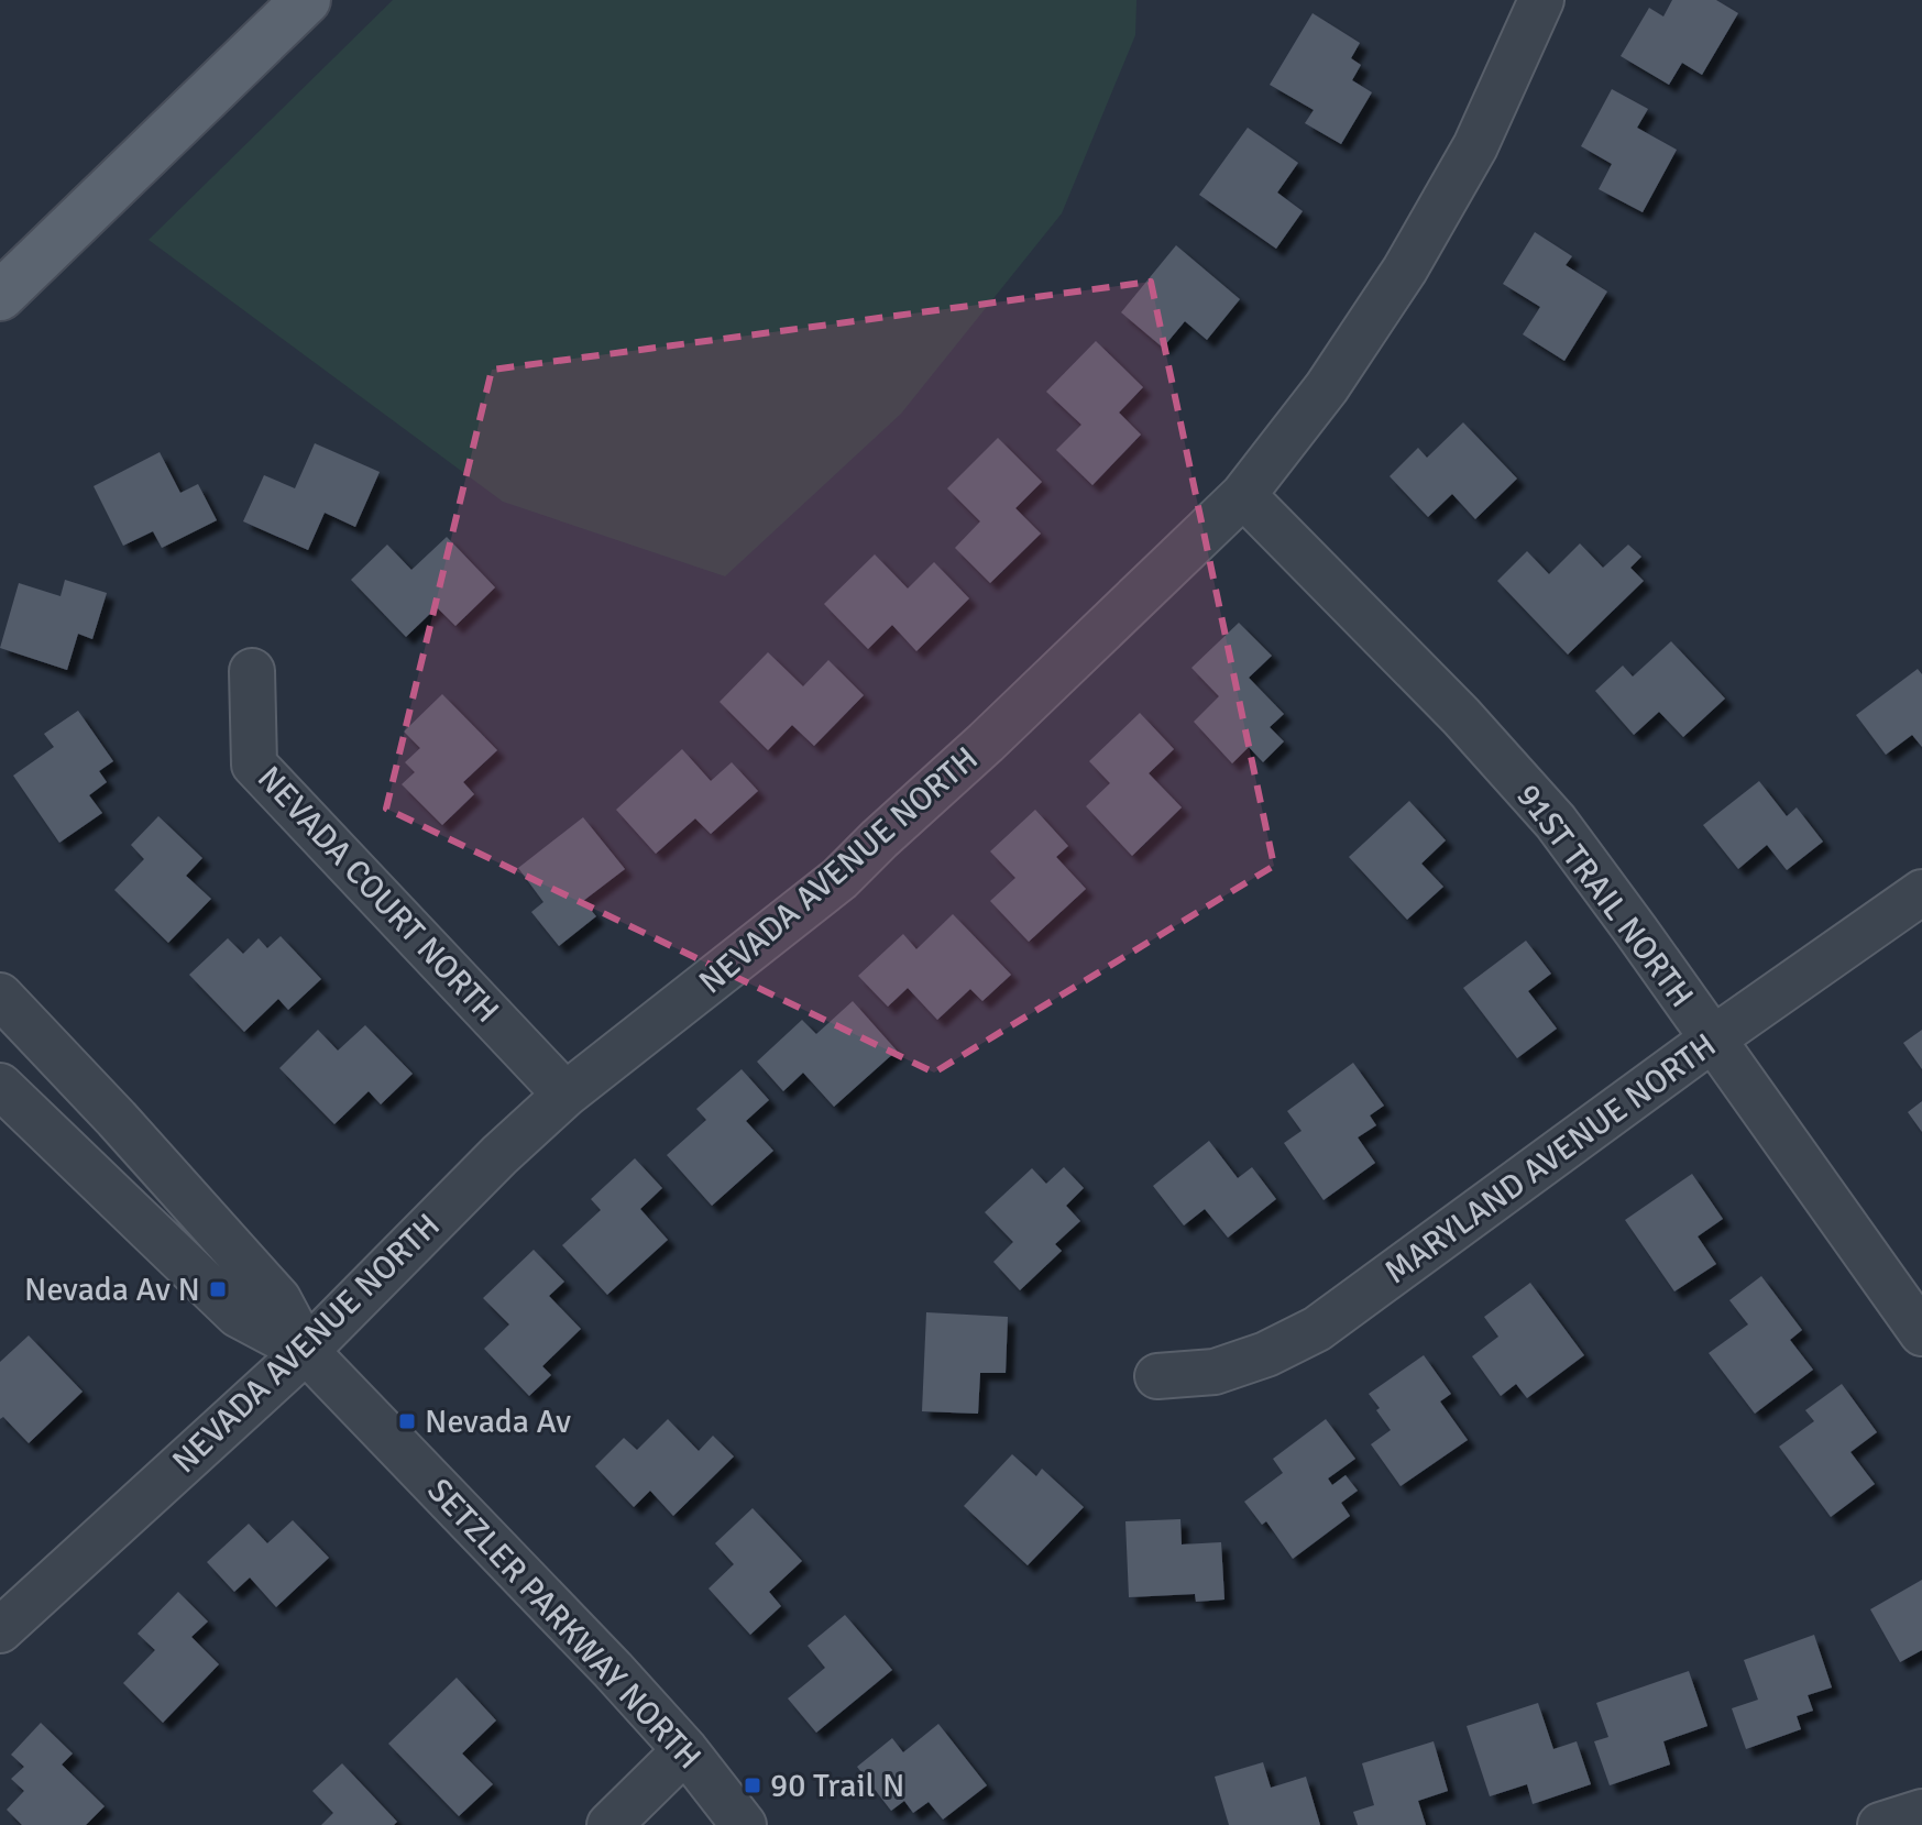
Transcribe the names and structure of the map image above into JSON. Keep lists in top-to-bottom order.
{
  "streets": {
    "street": [
      "NEVADA AVENUE NORTH",
      "NEVADA COURT NORTH",
      "91ST TRAIL NORTH",
      "MARYLAND AVENUE NORTH",
      "SETZLER PARKWAY NORTH"
    ]
  },
  "crossings": [
    ["NEVADA AVENUE NORTH", "NEVADA COURT NORTH"],
    ["NEVADA AVENUE NORTH", "91ST TRAIL NORTH"],
    ["NEVADA AVENUE NORTH", "SETZLER PARKWAY NORTH"],
    ["91ST TRAIL NORTH", "MARYLAND AVENUE NORTH"]
  ],
  "places": {
    "transit": ["Nevada Av N", "Nevada Av", "90 Trail N"]
  }
}
